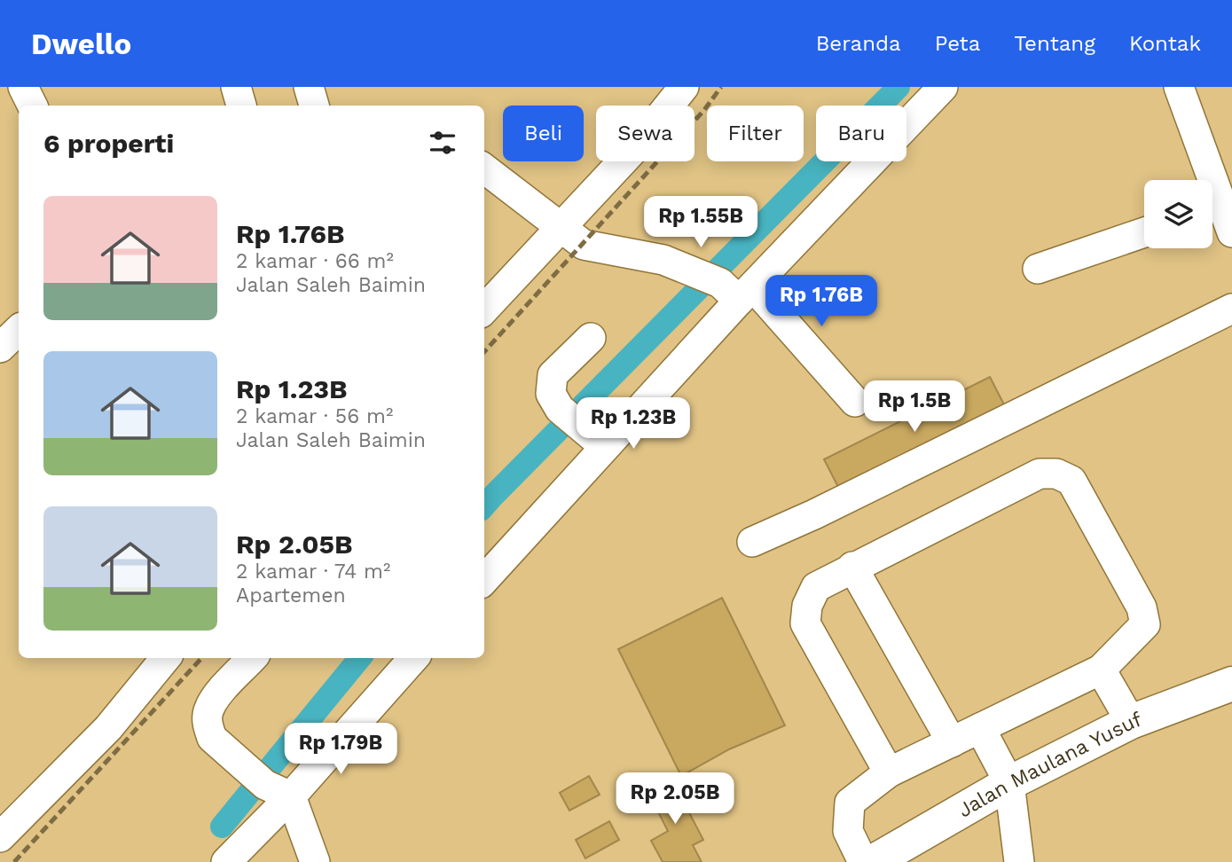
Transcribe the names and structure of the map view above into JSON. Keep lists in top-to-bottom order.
{
  "streets": {
    "main road": ["Jalan Maulana Yusuf"]
  },
  "page": {
    "header": "Dwello",
    "nav": [
      "Beranda",
      "Peta",
      "Tentang",
      "Kontak"
    ],
    "chip": [
      "Beli",
      "Sewa",
      "Filter",
      "Baru"
    ],
    "heading": "6 properti",
    "list": [
      {
        "name": "Rp 1.76B",
        "note": "2 kamar · 66 m² · Jalan Saleh Baimin"
      },
      {
        "name": "Rp 1.23B",
        "note": "2 kamar · 56 m² · Jalan Saleh Baimin"
      },
      {
        "name": "Rp 2.05B",
        "note": "2 kamar · 74 m² · Apartemen"
      }
    ],
    "price": [
      "Rp 1.55B",
      "Rp 1.76B",
      "Rp 1.5B",
      "Rp 1.23B",
      "Rp 1.79B",
      "Rp 2.05B"
    ]
  }
}
